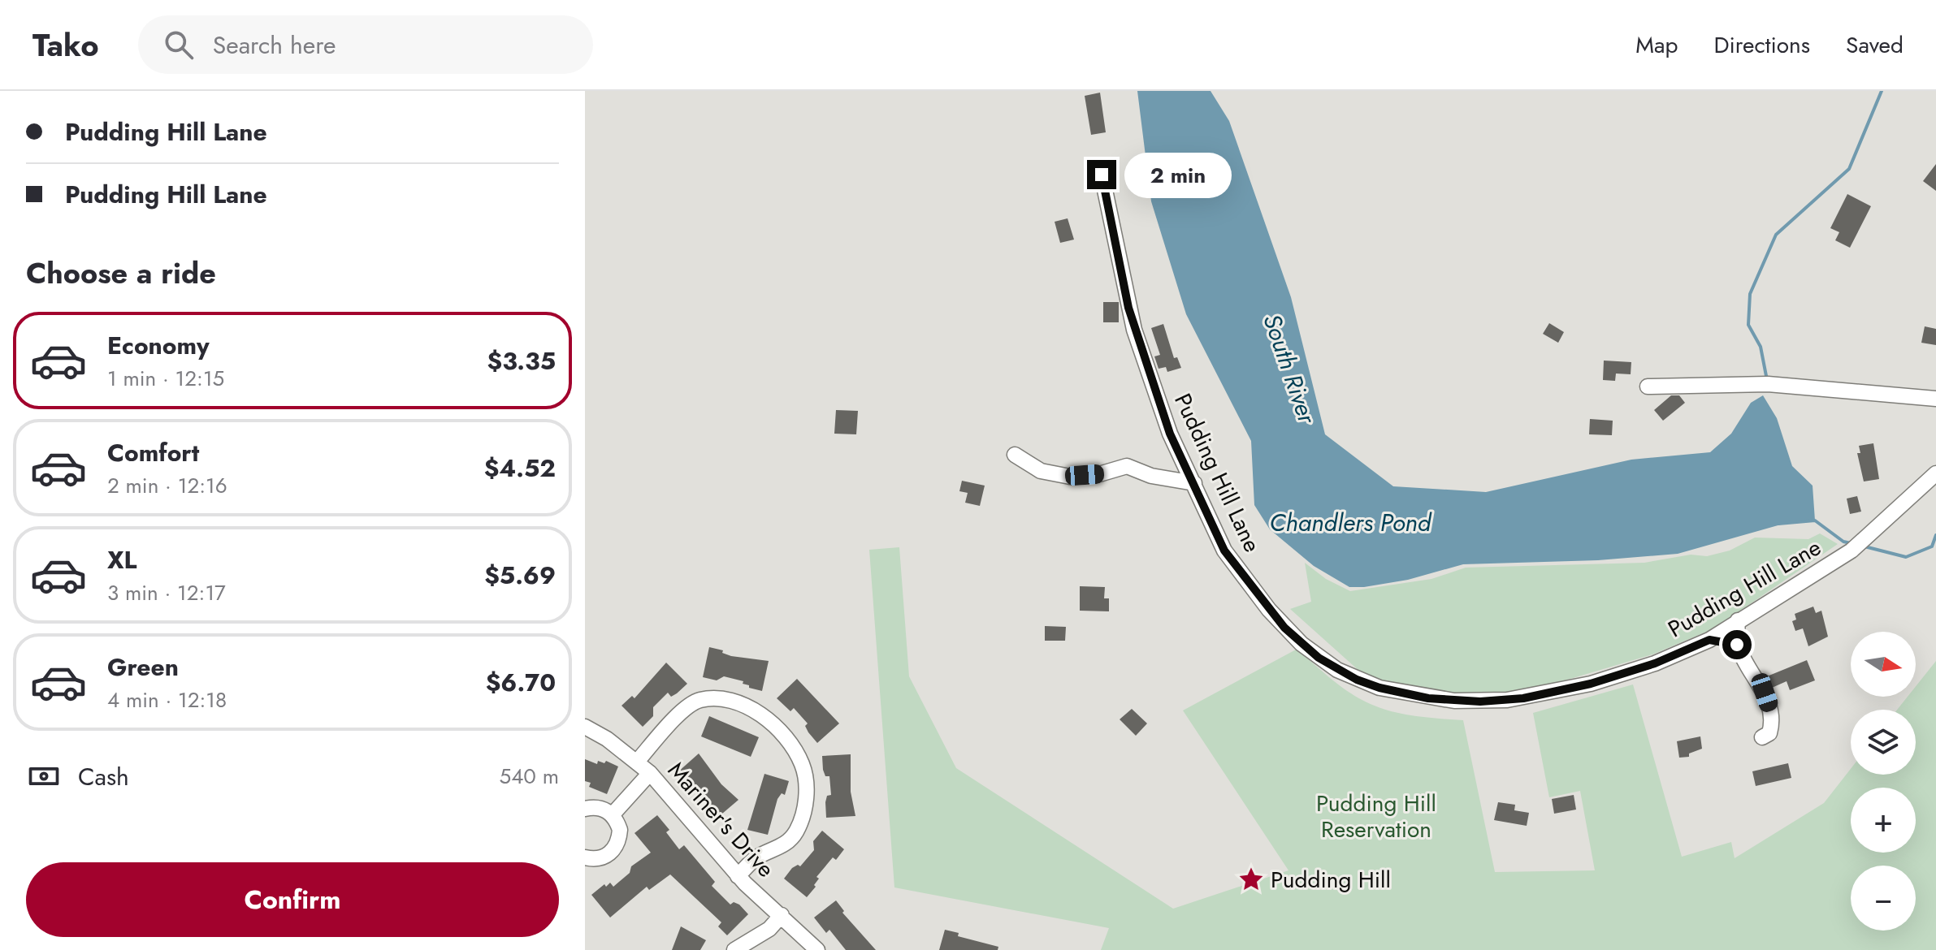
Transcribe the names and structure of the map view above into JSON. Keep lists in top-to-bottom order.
{
  "streets": {
    "street": ["Pudding Hill Lane", "Mariner's Drive"]
  },
  "water": ["South River", "Chandlers Pond"],
  "parks": ["Pudding Hill Reservation"],
  "places": {
    "place": ["Pudding Hill"]
  },
  "north": "right",
  "page": {
    "header": "Tako",
    "search": "Search here",
    "nav": ["Map", "Directions", "Saved"],
    "banner": ["Pudding Hill Lane", "Pudding Hill Lane"],
    "bubble": "2 min",
    "heading": "Choose a ride",
    "list": [
      {
        "name": "Economy",
        "note": "1 min · 12:15",
        "value": "$3.35"
      },
      {
        "name": "Comfort",
        "note": "2 min · 12:16",
        "value": "$4.52"
      },
      {
        "name": "XL",
        "note": "3 min · 12:17",
        "value": "$5.69"
      },
      {
        "name": "Green",
        "note": "4 min · 12:18",
        "value": "$6.70"
      }
    ],
    "map_buttons": ["+", "−"],
    "pay": ["Cash", "540 m"],
    "buttons": "Confirm"
  }
}
